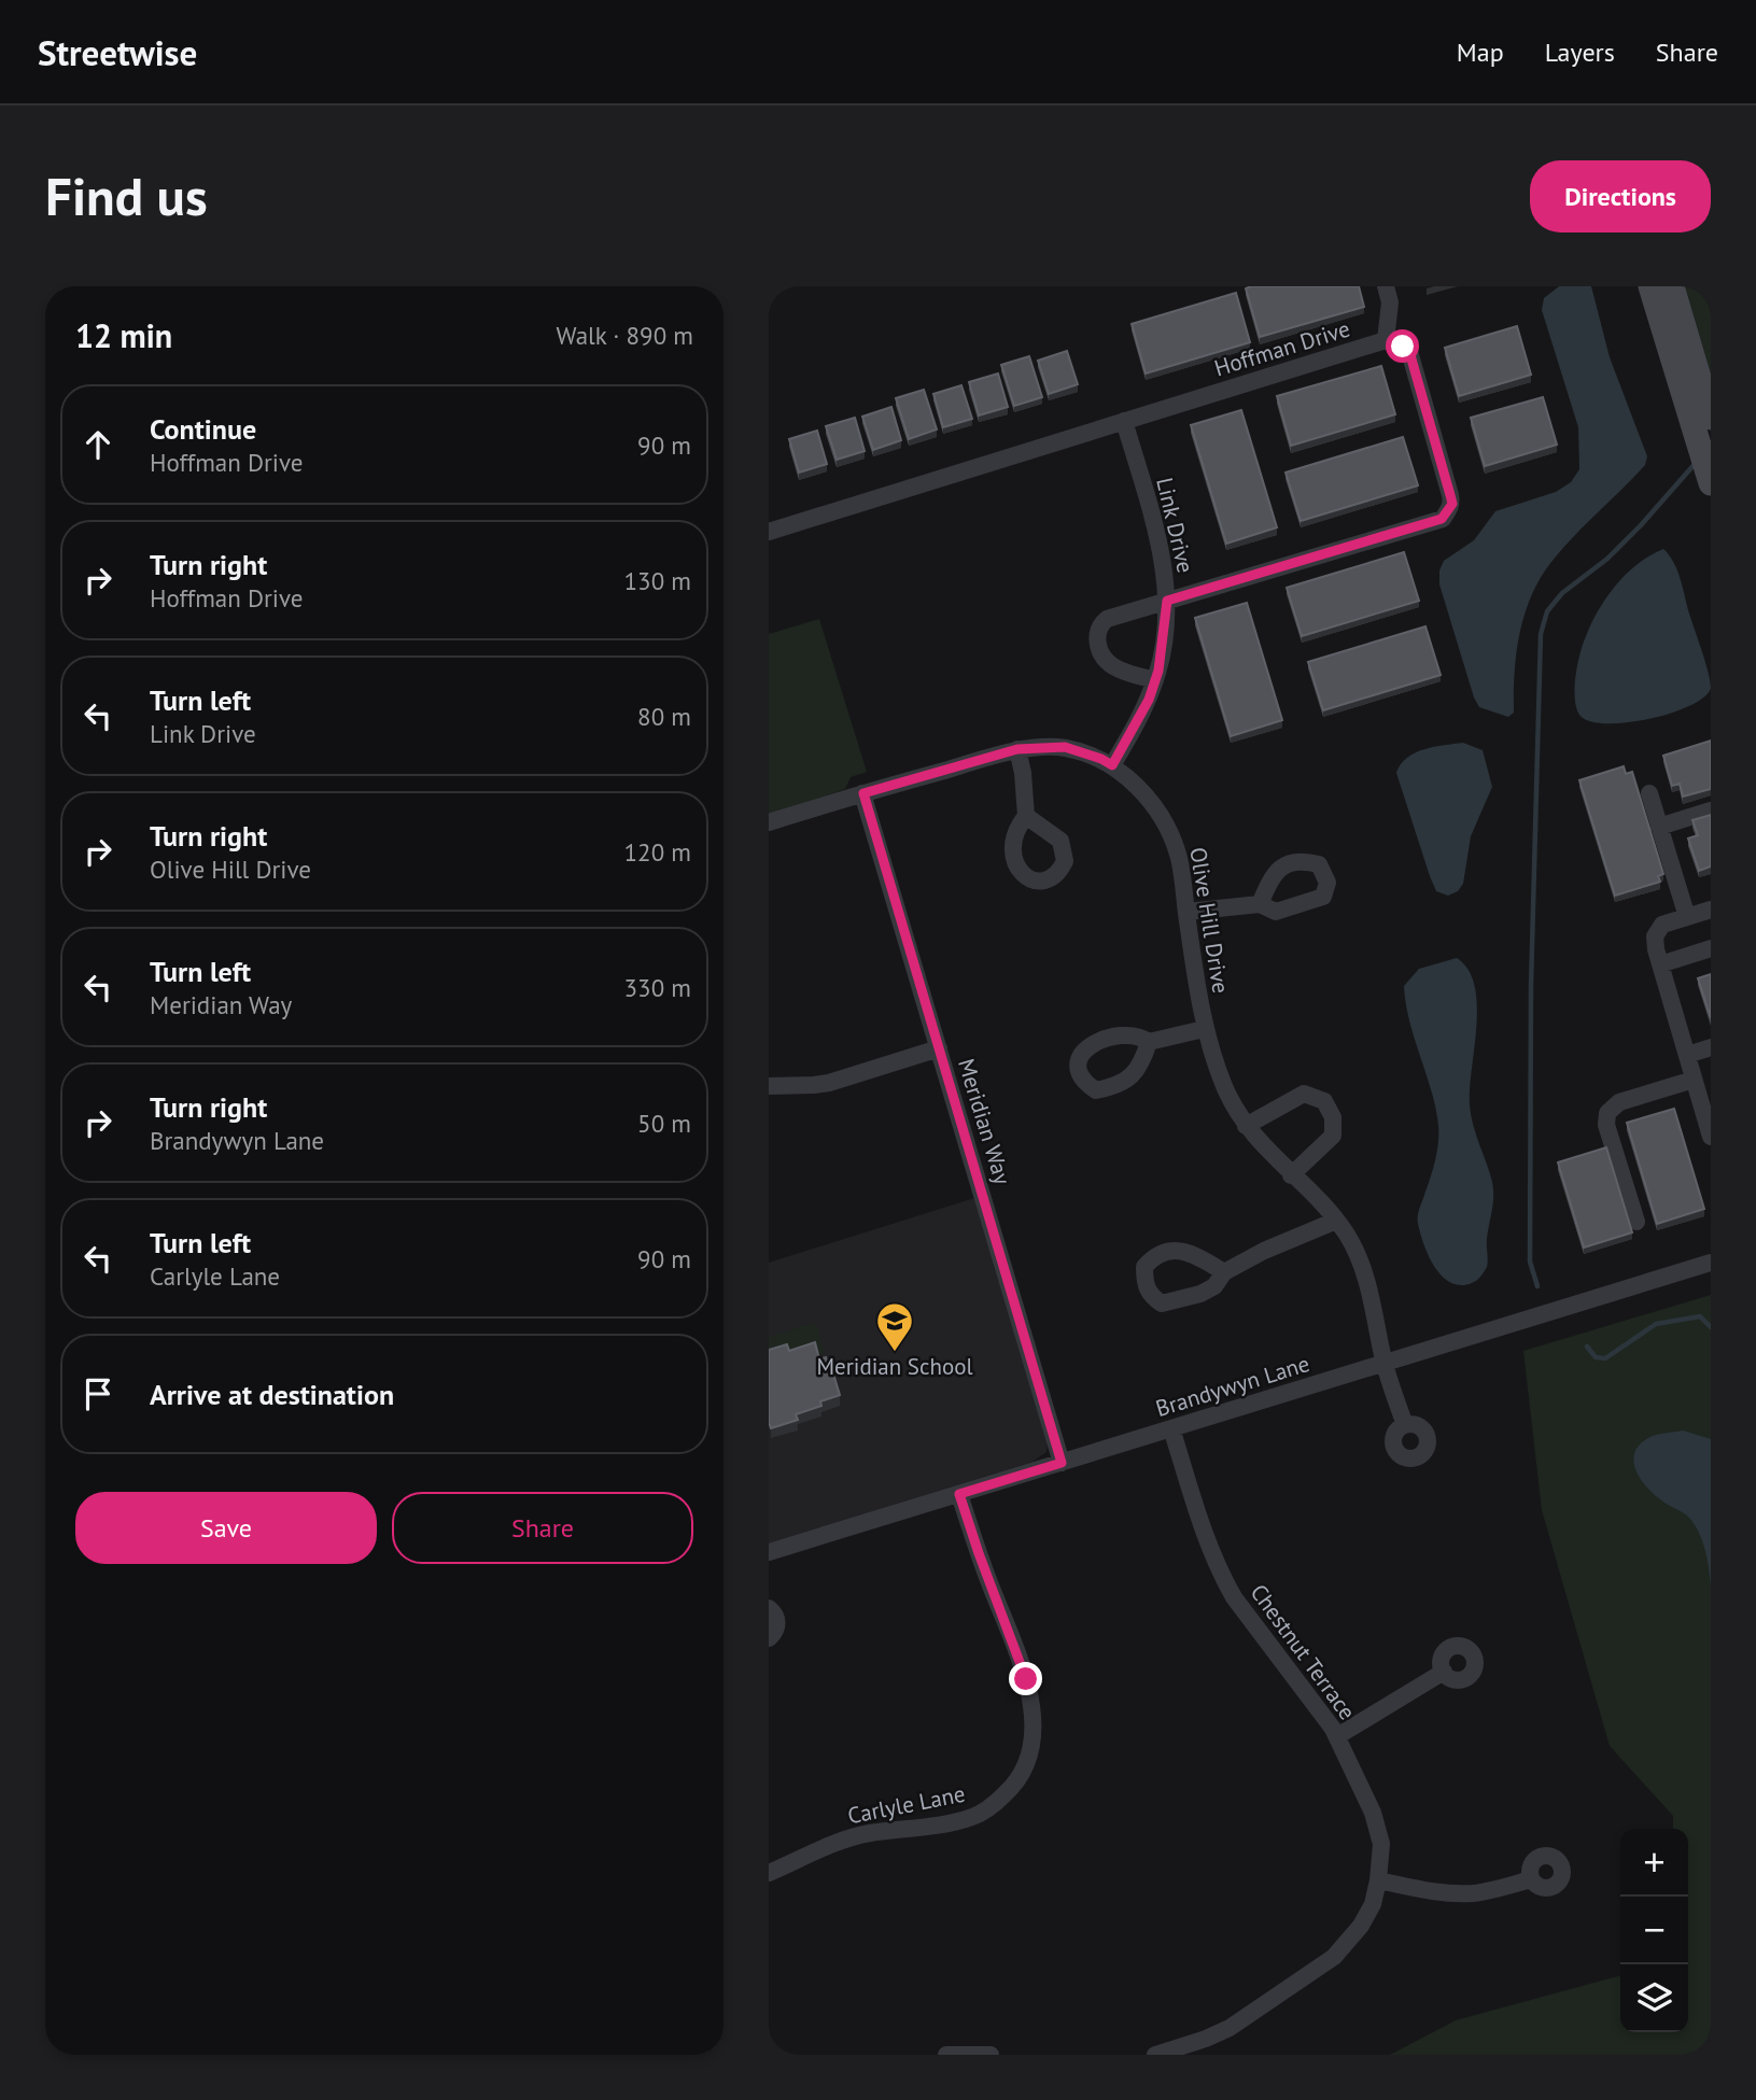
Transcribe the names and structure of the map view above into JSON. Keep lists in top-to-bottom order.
{
  "streets": {
    "street": [
      "Hoffman Drive",
      "Link Drive",
      "Olive Hill Drive",
      "Meridian Way",
      "Brandywyn Lane",
      "Chestnut Terrace",
      "Carlyle Lane"
    ]
  },
  "crossings": [
    ["Hoffman Drive", "Link Drive"],
    ["Link Drive", "Olive Hill Drive"],
    ["Olive Hill Drive", "Meridian Way"],
    ["Olive Hill Drive", "Brandywyn Lane"],
    ["Meridian Way", "Brandywyn Lane"],
    ["Brandywyn Lane", "Chestnut Terrace"],
    ["Brandywyn Lane", "Carlyle Lane"]
  ],
  "places": {
    "school or university": ["Meridian School"]
  },
  "page": {
    "header": "Streetwise",
    "nav": ["Map", "Layers", "Share"],
    "buttons": [
      "Directions",
      ["Save", "Share"]
    ],
    "title": "Find us",
    "heading": ["12 min", "Walk · 890 m"],
    "list": [
      ["Continue", "Hoffman Drive", "90 m"],
      ["Turn right", "Hoffman Drive", "130 m"],
      ["Turn left", "Link Drive", "80 m"],
      ["Turn right", "Olive Hill Drive", "120 m"],
      ["Turn left", "Meridian Way", "330 m"],
      ["Turn right", "Brandywyn Lane", "50 m"],
      ["Turn left", "Carlyle Lane", "90 m"],
      "Arrive at destination"
    ],
    "map_buttons": ["+", "−"]
  }
}
